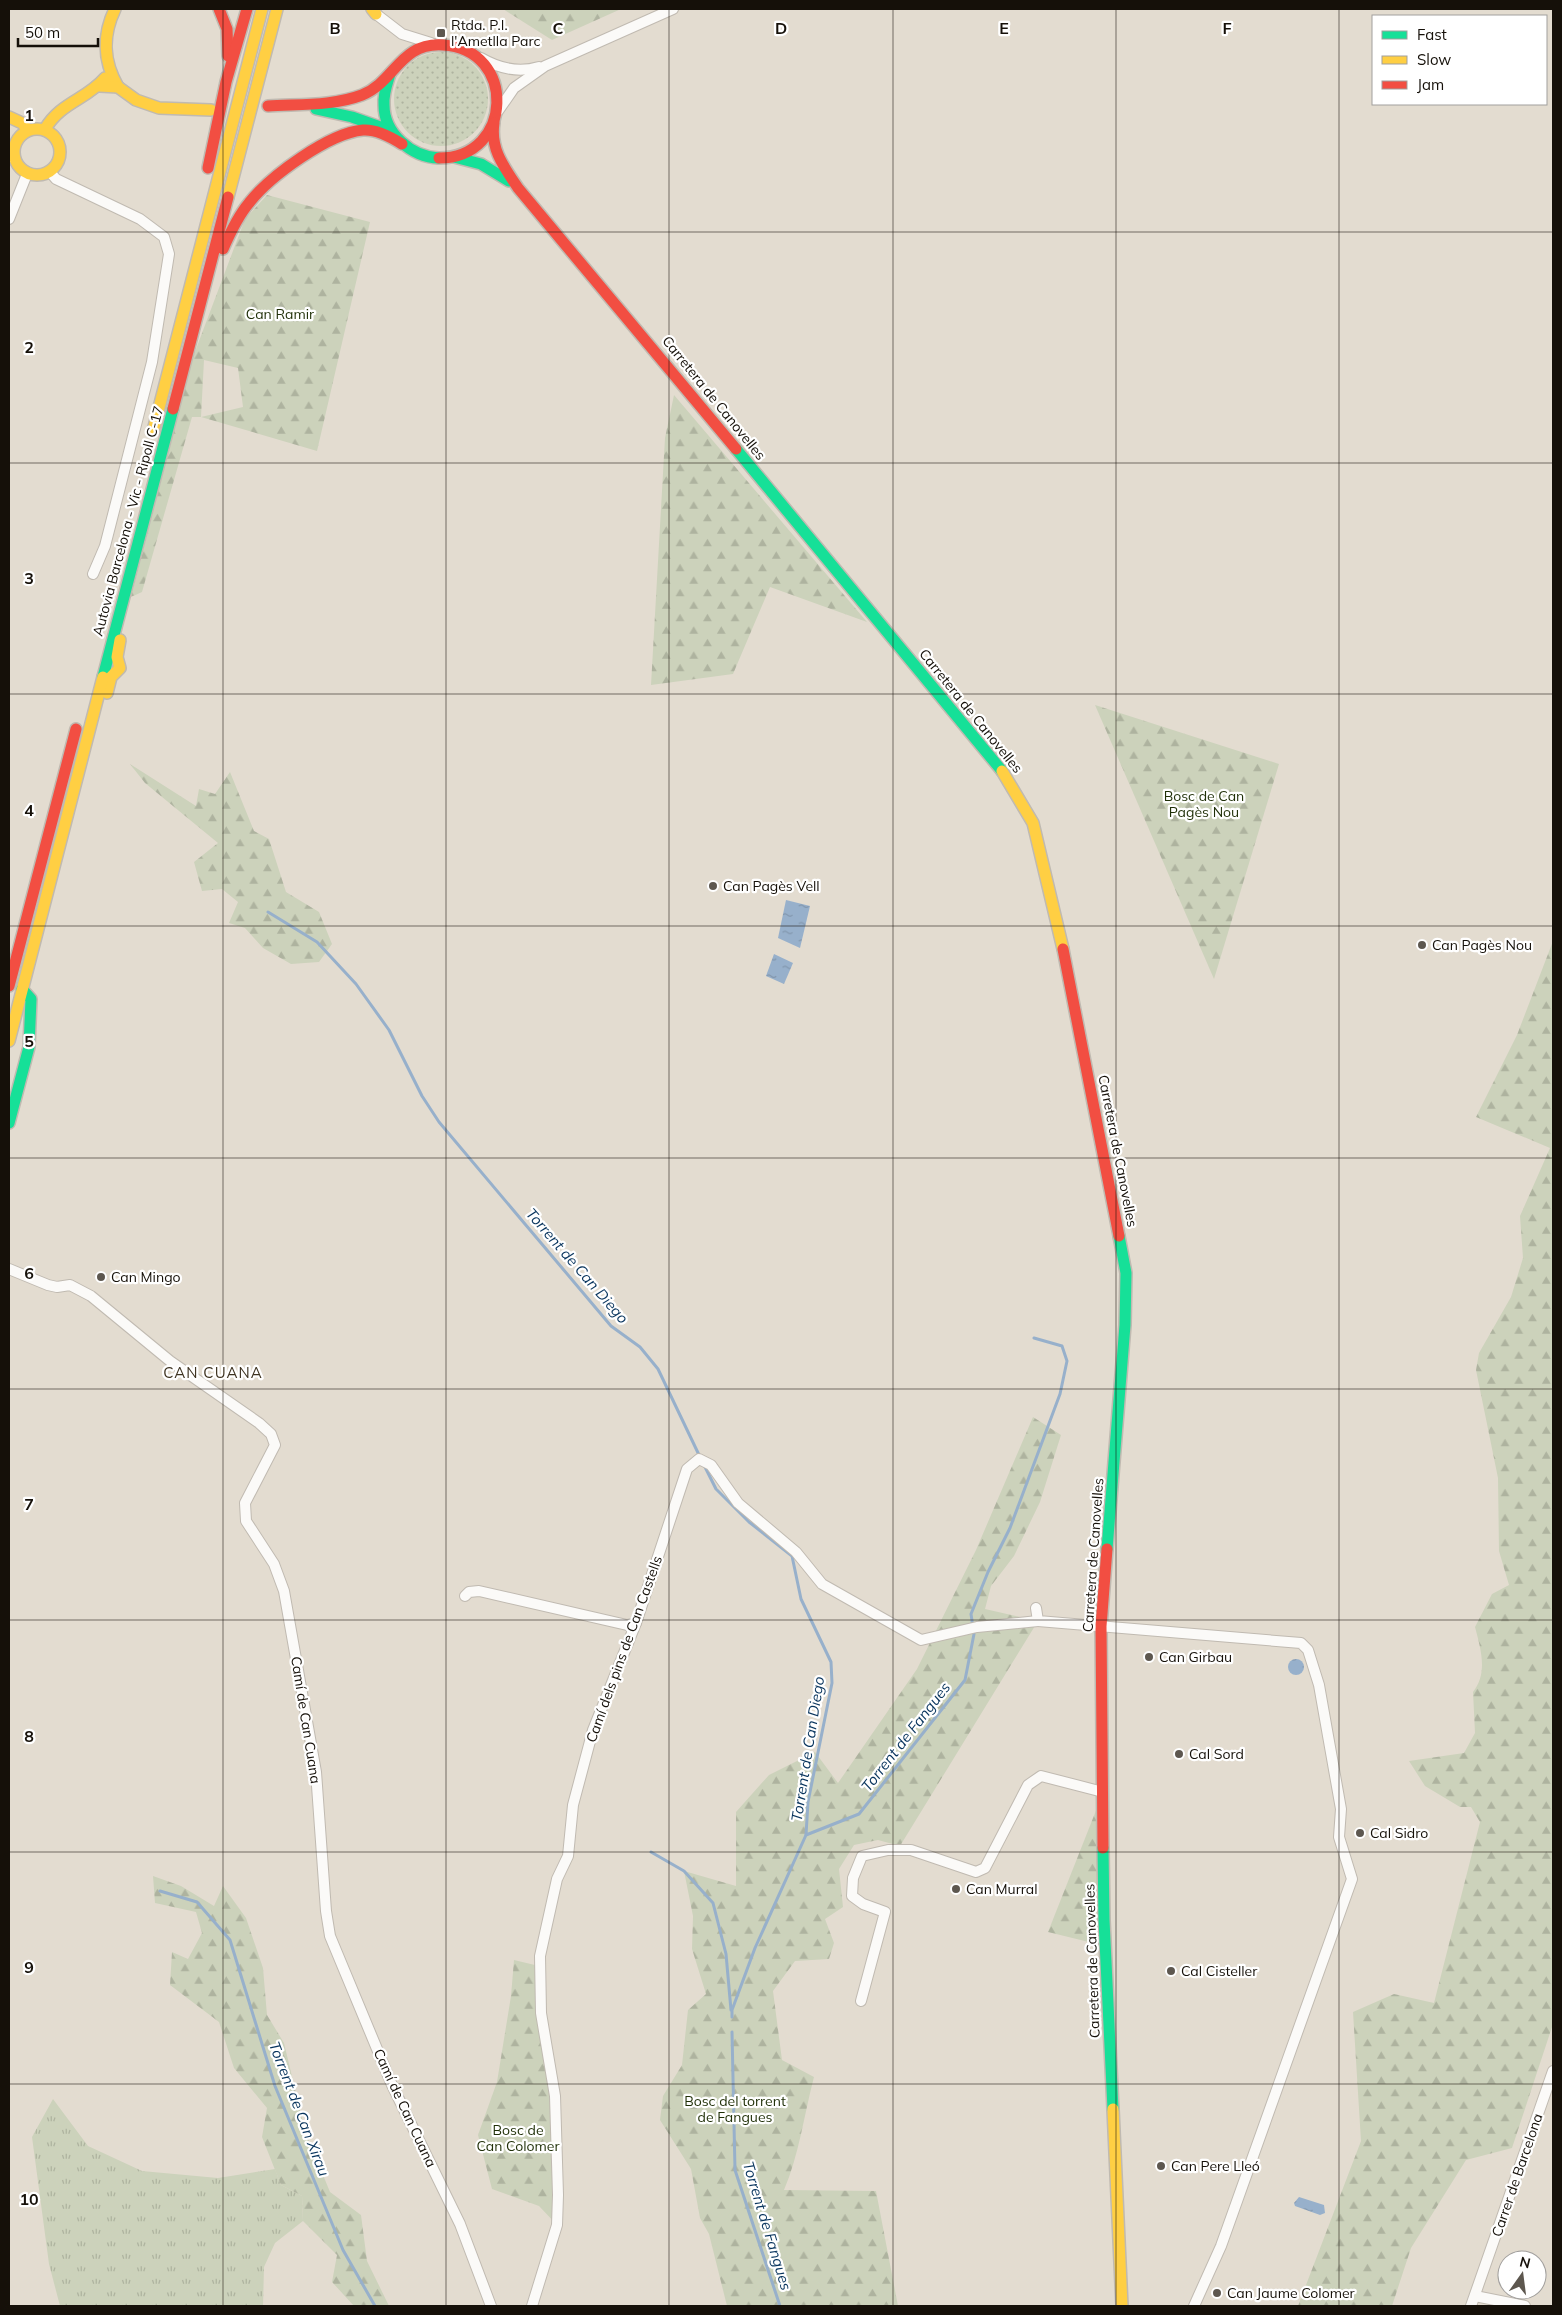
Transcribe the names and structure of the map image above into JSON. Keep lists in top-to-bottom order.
{
  "streets": {
    "main road": ["Carretera de Canovelles", "Autovia Barcelona - Vic - Ripoll C-17"],
    "street": ["Camí dels pins de Can Castells", "Camí de Can Cuana", "Carrer de Barcelona"]
  },
  "crossings": [
    ["Carretera de Canovelles", "Camí dels pins de Can Castells"]
  ],
  "districts": ["CAN CUANA"],
  "water": ["Torrent de Can Diego", "Torrent de Fangues", "Torrent de Can Xirau"],
  "parks": [
    "Can Ramir",
    "Bosc de Can Pagès Nou",
    "Bosc del torrent de Fangues",
    "Bosc de Can Colomer"
  ],
  "places": {
    "transit": ["Rtda. P.I. l'Ametlla Parc"],
    "other": [
      "Can Pagès Vell",
      "Can Pagès Nou",
      "Can Mingo",
      "Can Girbau",
      "Cal Sord",
      "Cal Sidro",
      "Can Murral",
      "Cal Cisteller",
      "Can Pere Lleó",
      "Can Jaume Colomer"
    ]
  },
  "legend": ["Fast", "Slow", "Jam"],
  "scale_bar": "50 m",
  "north": "top",
  "grid": {
    "columns": [
      "B",
      "C",
      "D",
      "E",
      "F"
    ],
    "rows": [
      "1",
      "2",
      "3",
      "4",
      "5",
      "6",
      "7",
      "8",
      "9",
      "10"
    ]
  }
}
